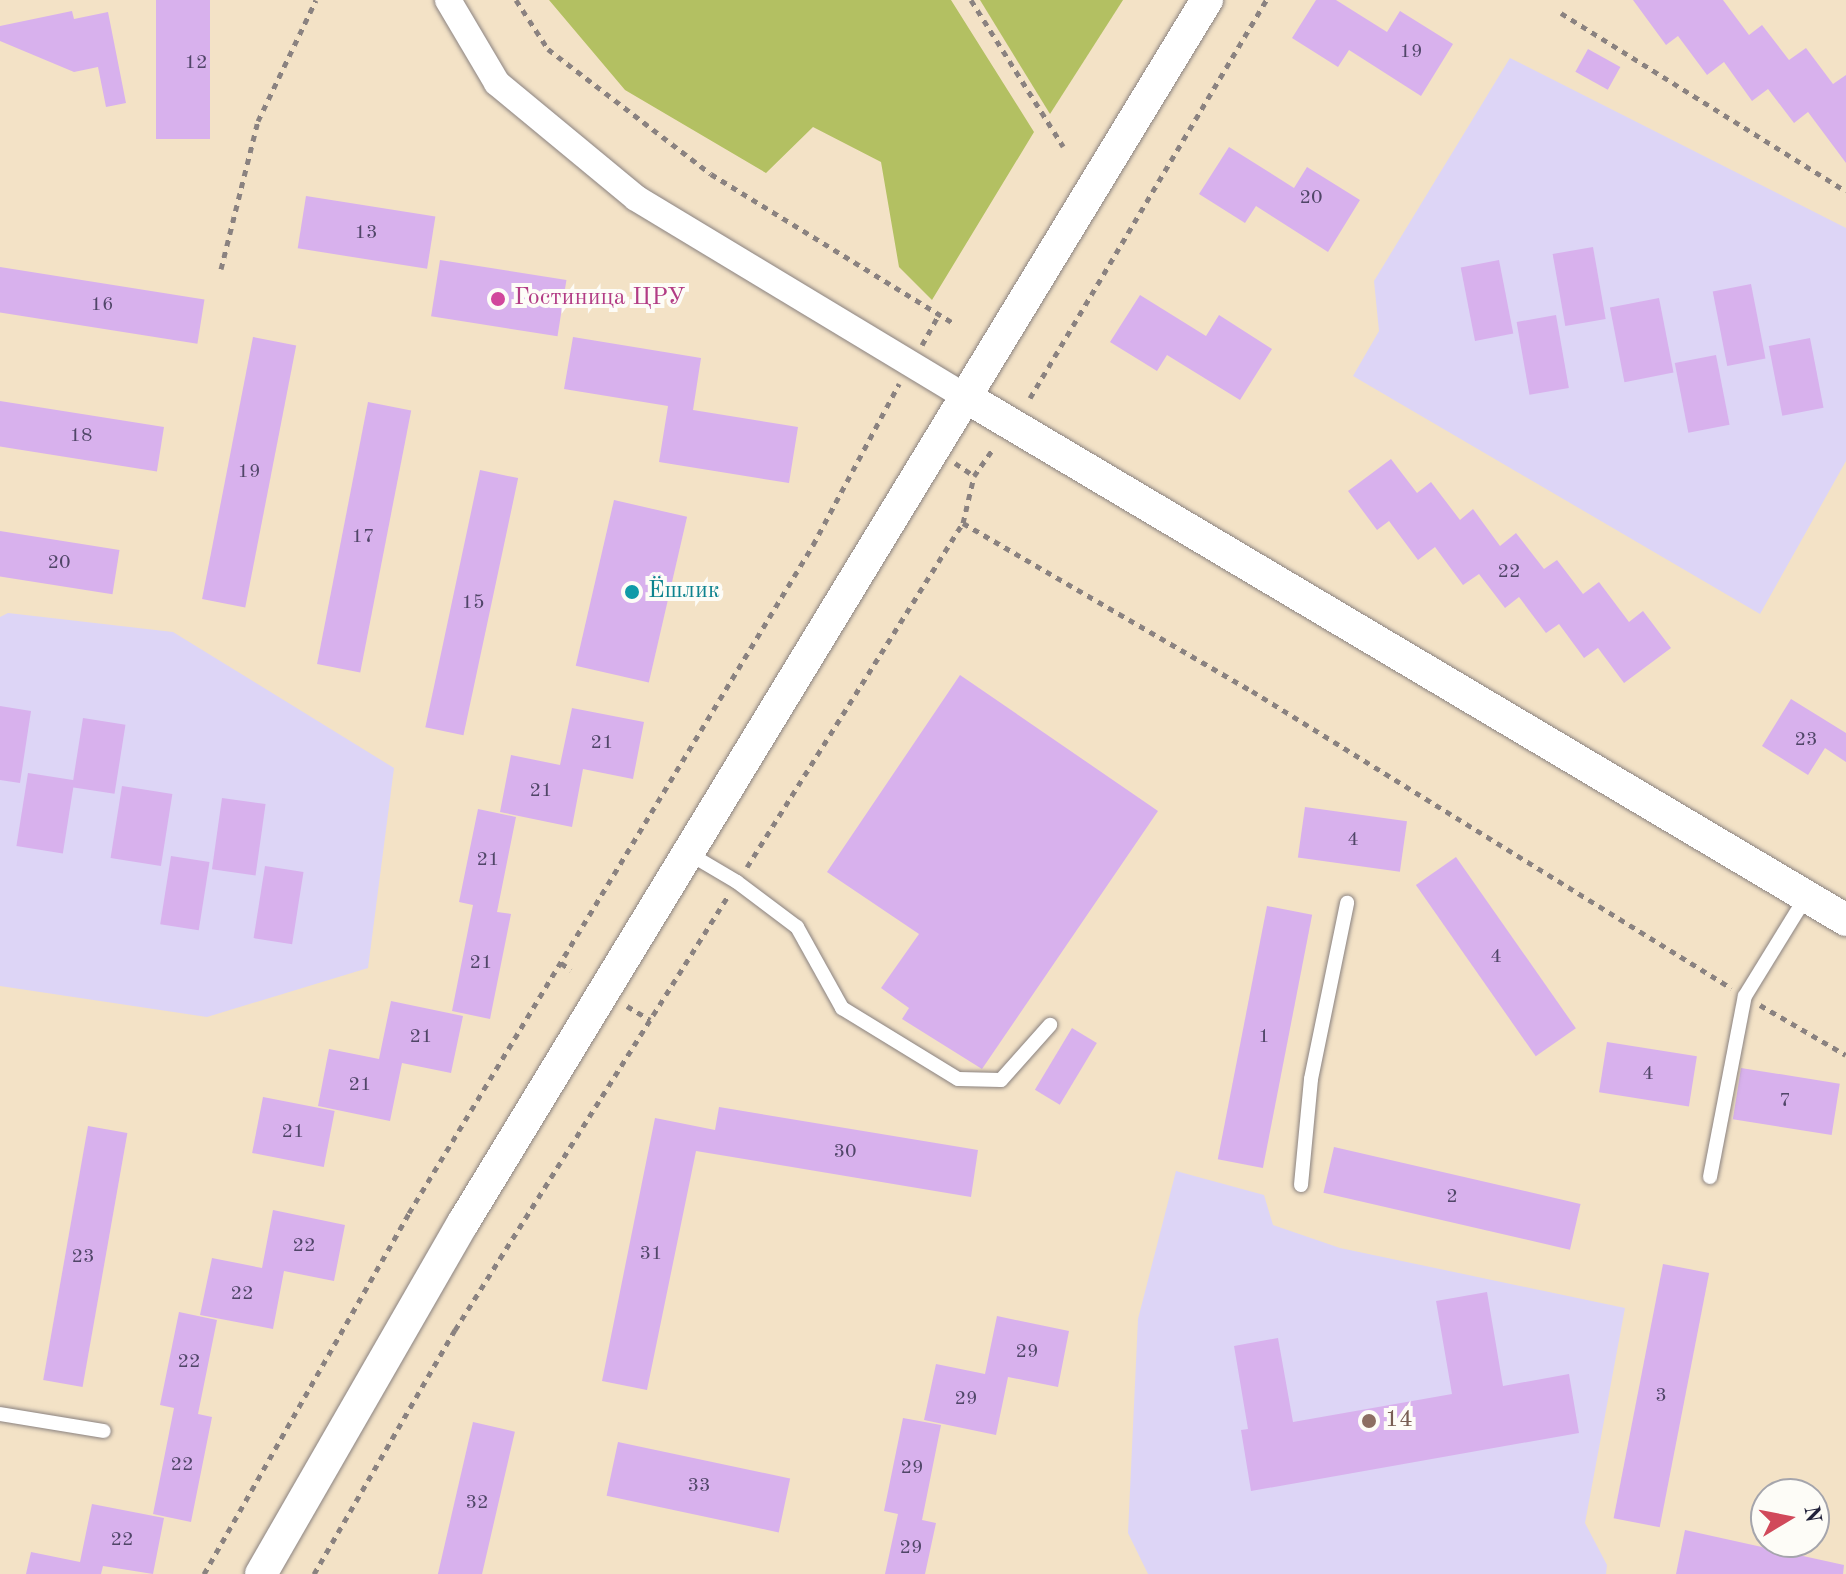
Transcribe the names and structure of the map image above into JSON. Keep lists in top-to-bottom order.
{
  "places": ["Гостиница ЦРУ", "Ёшлик", "14"],
  "house_numbers": [
    "19",
    "12",
    "20",
    "13",
    "16",
    "18",
    "19",
    "17",
    "20",
    "22",
    "15",
    "23",
    "21",
    "21",
    "4",
    "21",
    "4",
    "21",
    "21",
    "1",
    "4",
    "21",
    "7",
    "21",
    "30",
    "2",
    "22",
    "31",
    "23",
    "22",
    "29",
    "22",
    "3",
    "29",
    "22",
    "29",
    "33",
    "32",
    "22",
    "29"
  ],
  "north": "right"
}
